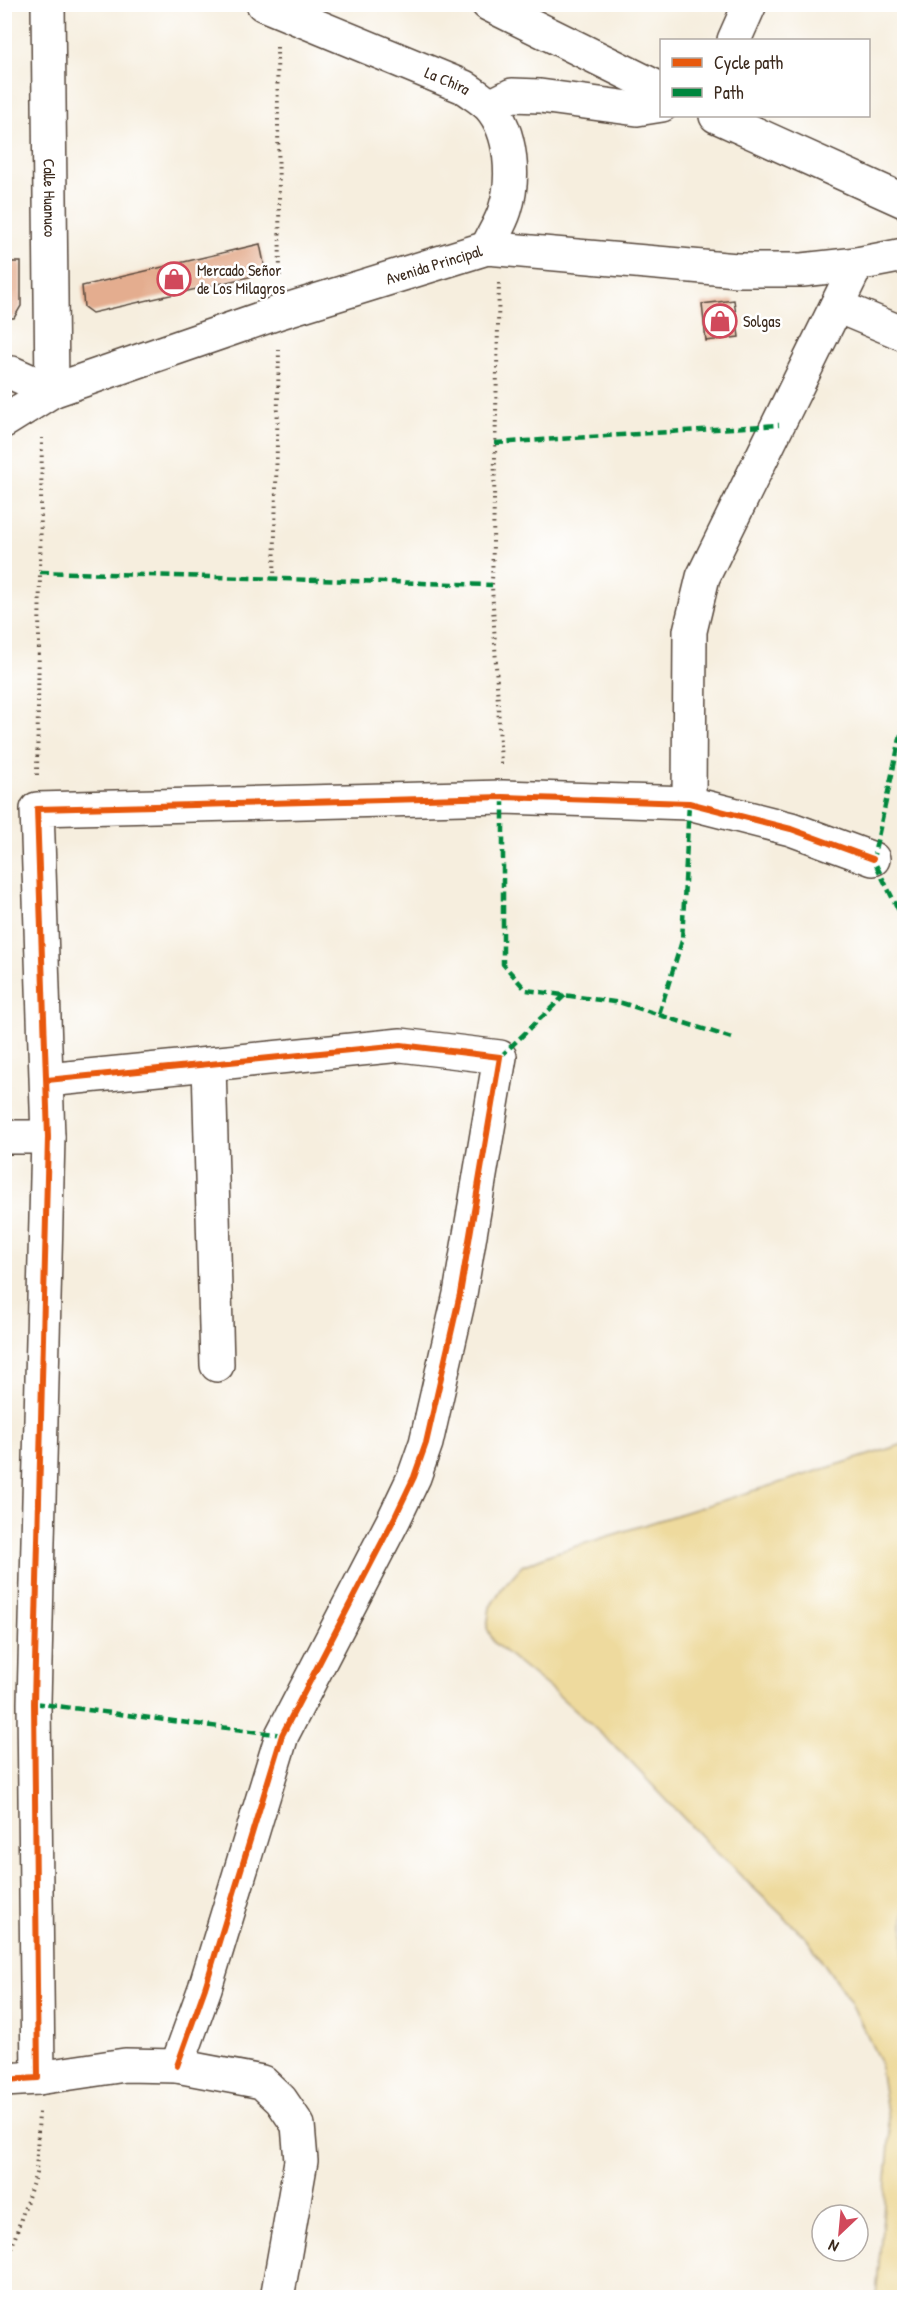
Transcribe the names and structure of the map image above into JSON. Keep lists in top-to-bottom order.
{
  "streets": {
    "street": ["La Chira", "Calle Huanuco", "Avenida Principal"]
  },
  "crossings": [
    ["La Chira", "Avenida Principal"],
    ["Calle Huanuco", "Avenida Principal"]
  ],
  "places": {
    "shop": ["Mercado Señor de Los Milagros", "Solgas"]
  },
  "legend": ["Cycle path", "Path"],
  "north": "bottom left"
}
